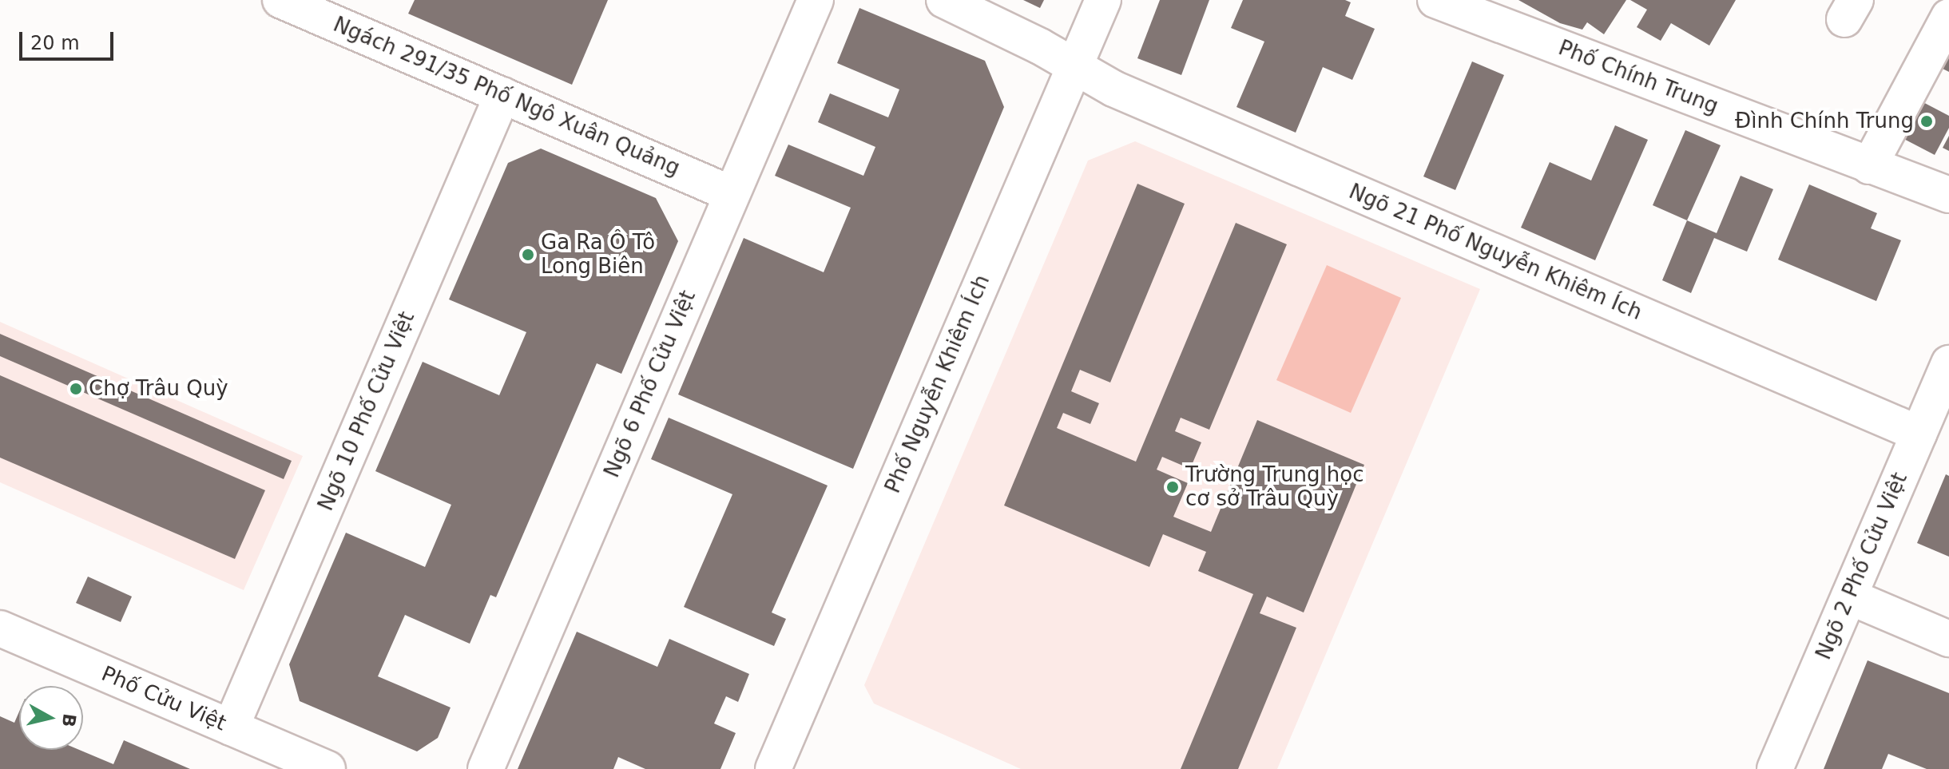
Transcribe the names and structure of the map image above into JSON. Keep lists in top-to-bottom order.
{
  "streets": {
    "street": [
      "Phố Chính Trung",
      "Ngách 291/35 Phố Ngô Xuân Quảng",
      "Ngõ 21 Phố Nguyễn Khiêm Ích",
      "Ngõ 6 Phố Cửu Việt",
      "Phố Nguyễn Khiêm Ích",
      "Ngõ 10 Phố Cửu Việt",
      "Ngõ 2 Phố Cửu Việt",
      "Phố Cửu Việt"
    ]
  },
  "crossings": [
    ["Ngách 291/35 Phố Ngô Xuân Quảng", "Ngõ 6 Phố Cửu Việt"],
    ["Ngách 291/35 Phố Ngô Xuân Quảng", "Ngõ 10 Phố Cửu Việt"],
    ["Ngõ 21 Phố Nguyễn Khiêm Ích", "Phố Nguyễn Khiêm Ích"],
    ["Ngõ 21 Phố Nguyễn Khiêm Ích", "Ngõ 2 Phố Cửu Việt"],
    ["Ngõ 10 Phố Cửu Việt", "Phố Cửu Việt"]
  ],
  "places": [
    "Đình Chính Trung",
    "Ga Ra Ô Tô Long Biên",
    "Chợ Trâu Quỳ",
    "Trường Trung học cơ sở Trâu Quỳ"
  ],
  "scale_bar": "20 m",
  "north": "right"
}
